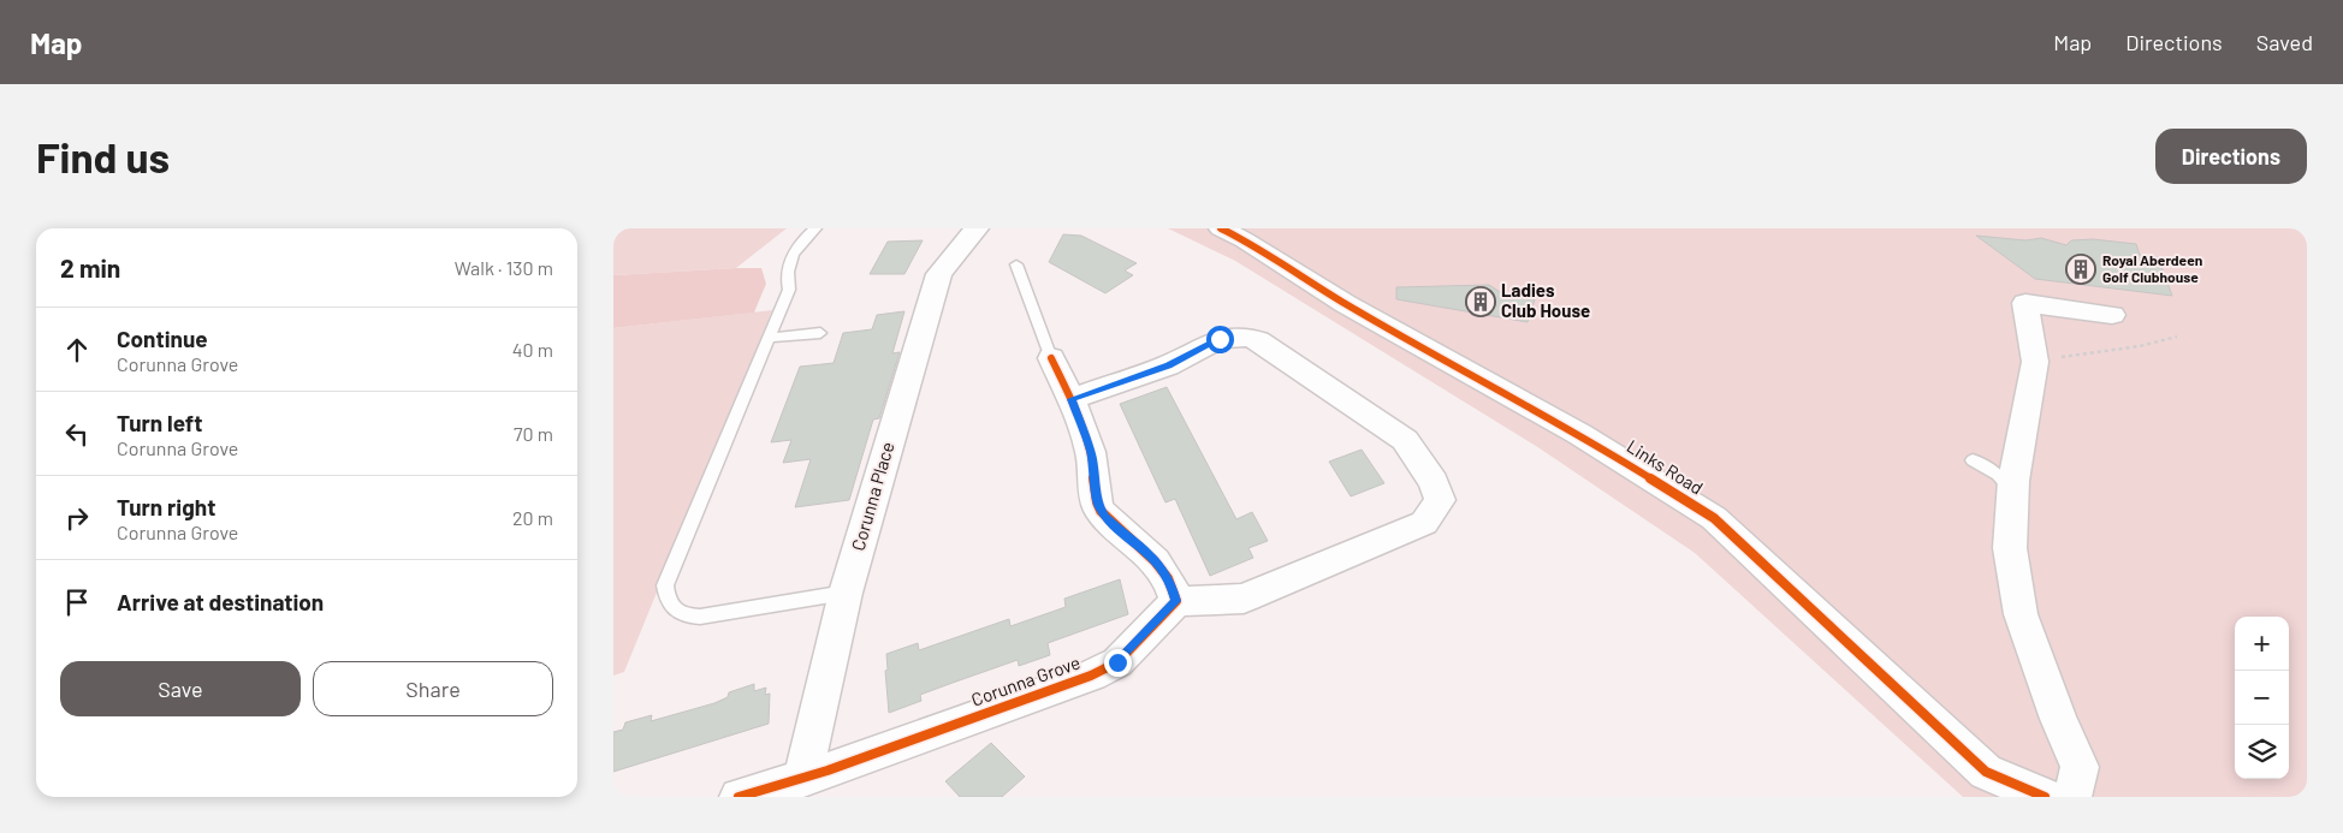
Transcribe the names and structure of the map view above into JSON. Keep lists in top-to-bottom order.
{
  "streets": {
    "street": ["Links Road", "Corunna Place", "Corunna Grove"]
  },
  "crossings": [
    ["Corunna Place", "Corunna Grove"]
  ],
  "places": {
    "building": ["Royal Aberdeen Golf Clubhouse", "Ladies Club House"]
  },
  "page": {
    "header": "Map",
    "nav": ["Map", "Directions", "Saved"],
    "buttons": [
      "Directions",
      ["Save", "Share"]
    ],
    "title": "Find us",
    "heading": ["2 min", "Walk · 130 m"],
    "list": [
      ["Continue", "Corunna Grove", "40 m"],
      ["Turn left", "Corunna Grove", "70 m"],
      ["Turn right", "Corunna Grove", "20 m"],
      "Arrive at destination"
    ],
    "map_buttons": ["+", "−"]
  }
}
